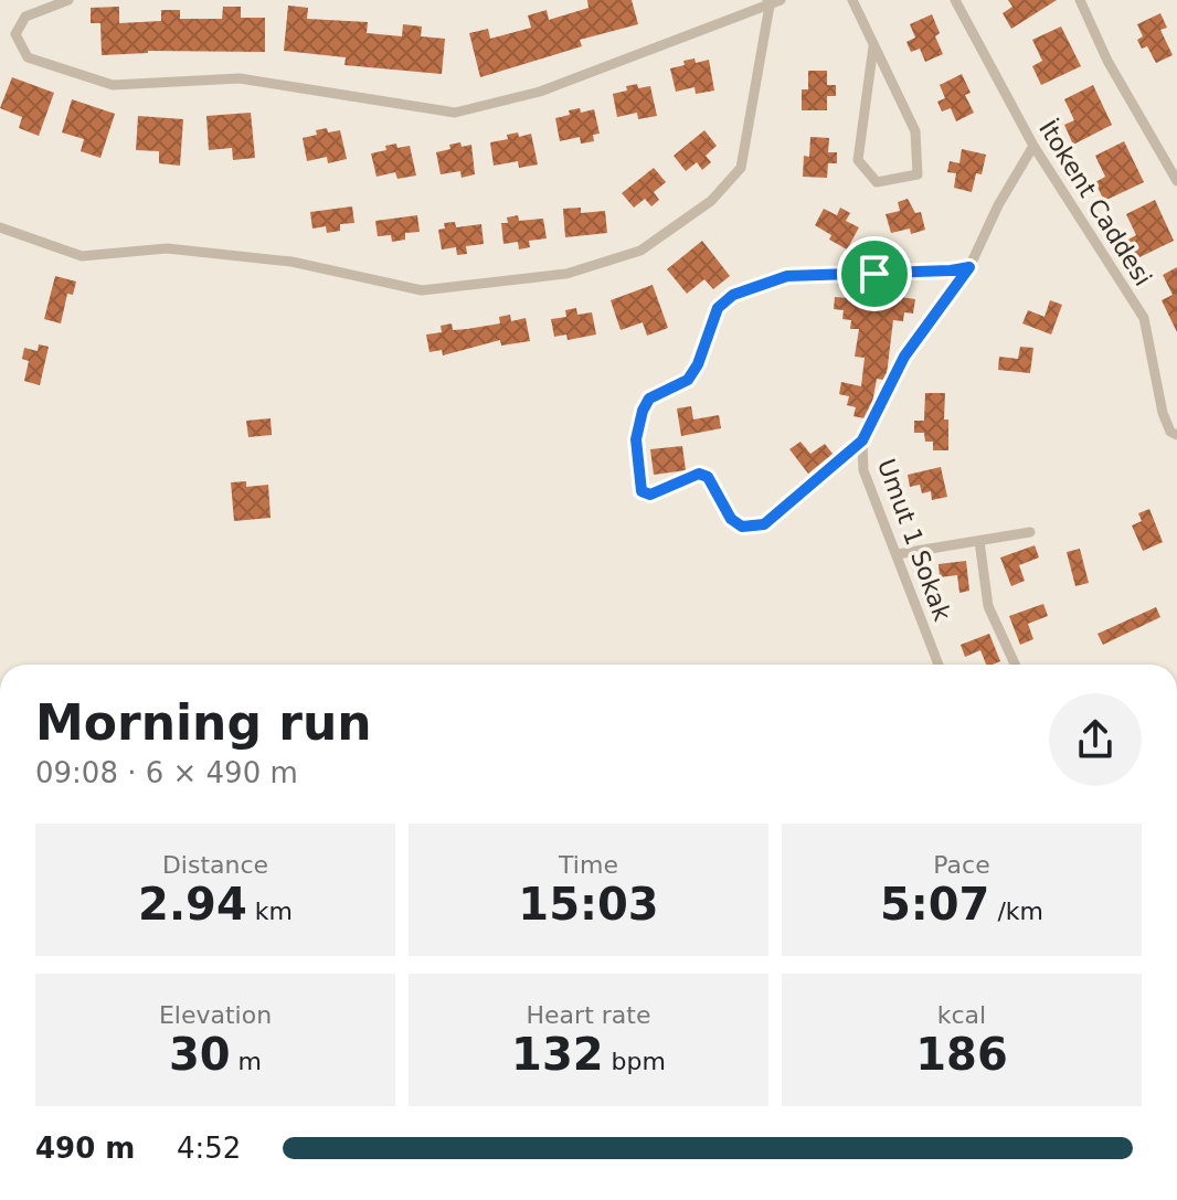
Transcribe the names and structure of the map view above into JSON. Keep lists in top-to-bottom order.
{
  "streets": {
    "street": ["İtokent Caddesi", "Umut 1 Sokak"]
  },
  "crossings": [
    ["İtokent Caddesi", "Umut 1 Sokak"]
  ],
  "page": {
    "heading": ["Morning run", "09:08 · 6 × 490 m"],
    "stats": [
      ["Distance", "2.94 km"],
      ["Time", "15:03"],
      ["Pace", "5:07 /km"],
      ["Elevation", "30 m"],
      ["Heart rate", "132 bpm"],
      ["kcal", "186"]
    ],
    "list": [
      {
        "name": "490 m",
        "note": "4:52"
      }
    ]
  }
}
